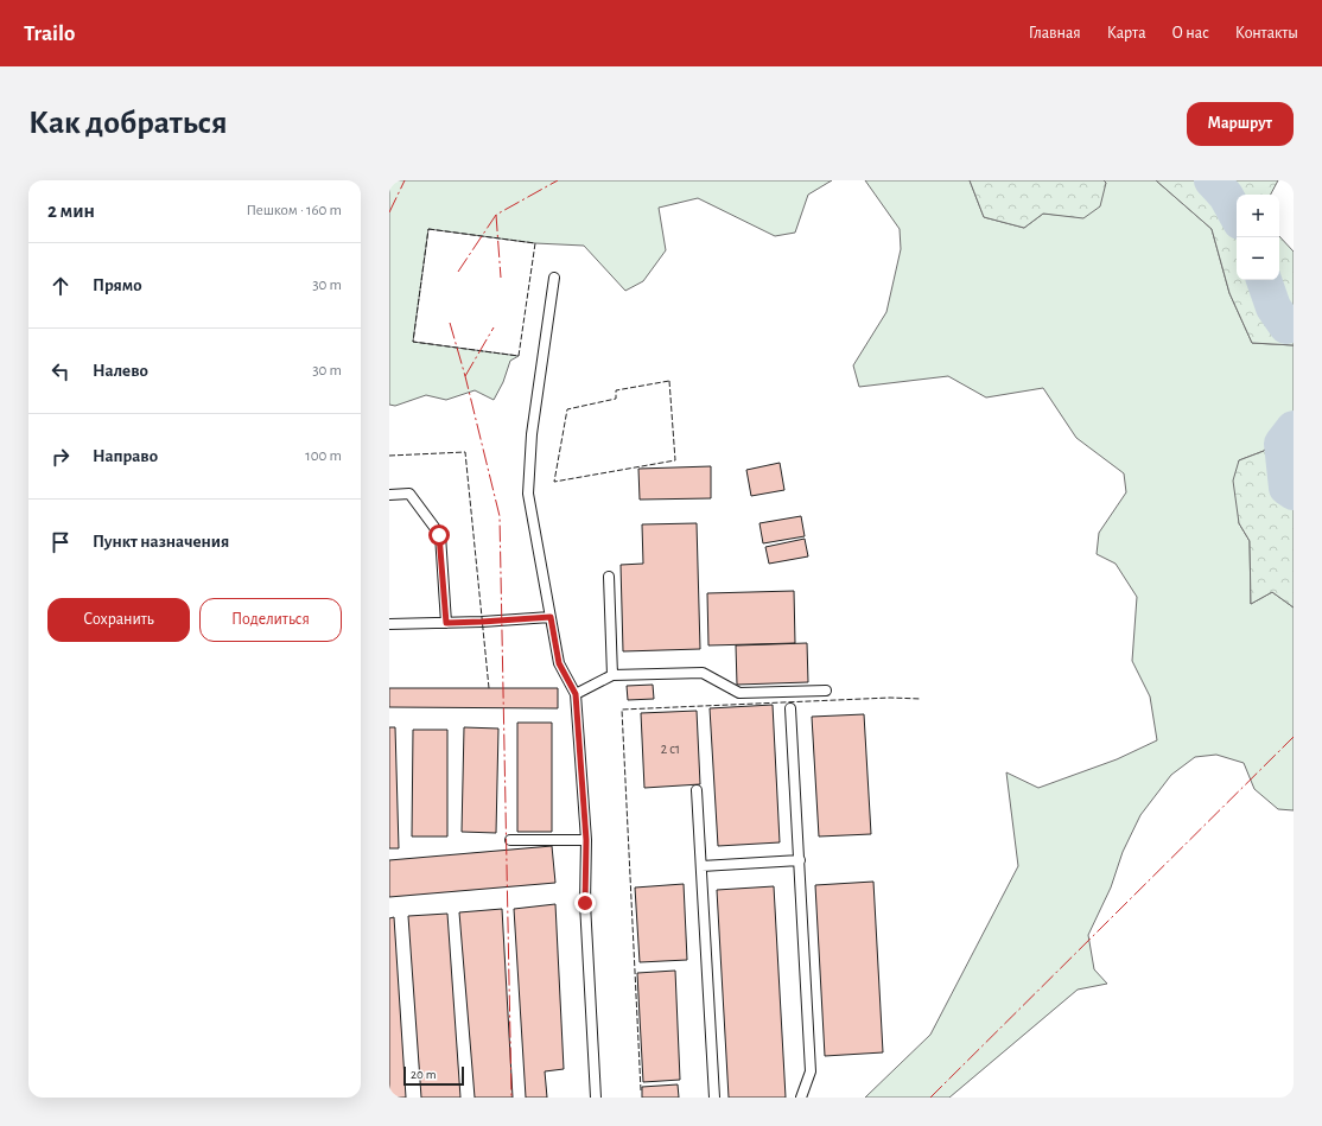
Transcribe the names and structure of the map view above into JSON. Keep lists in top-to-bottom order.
{
  "house_numbers": ["2 с1"],
  "scale_bar": "20 m",
  "page": {
    "header": "Trailo",
    "nav": [
      "Главная",
      "Карта",
      "О нас",
      "Контакты"
    ],
    "buttons": [
      "Маршрут",
      ["Сохранить", "Поделиться"]
    ],
    "title": "Как добраться",
    "heading": ["2 мин", "Пешком · 160 m"],
    "map_buttons": ["+", "−"],
    "list": [
      ["Прямо", "30 m"],
      ["Налево", "30 m"],
      ["Направо", "100 m"],
      "Пункт назначения"
    ],
    "scale": "20 m"
  }
}
